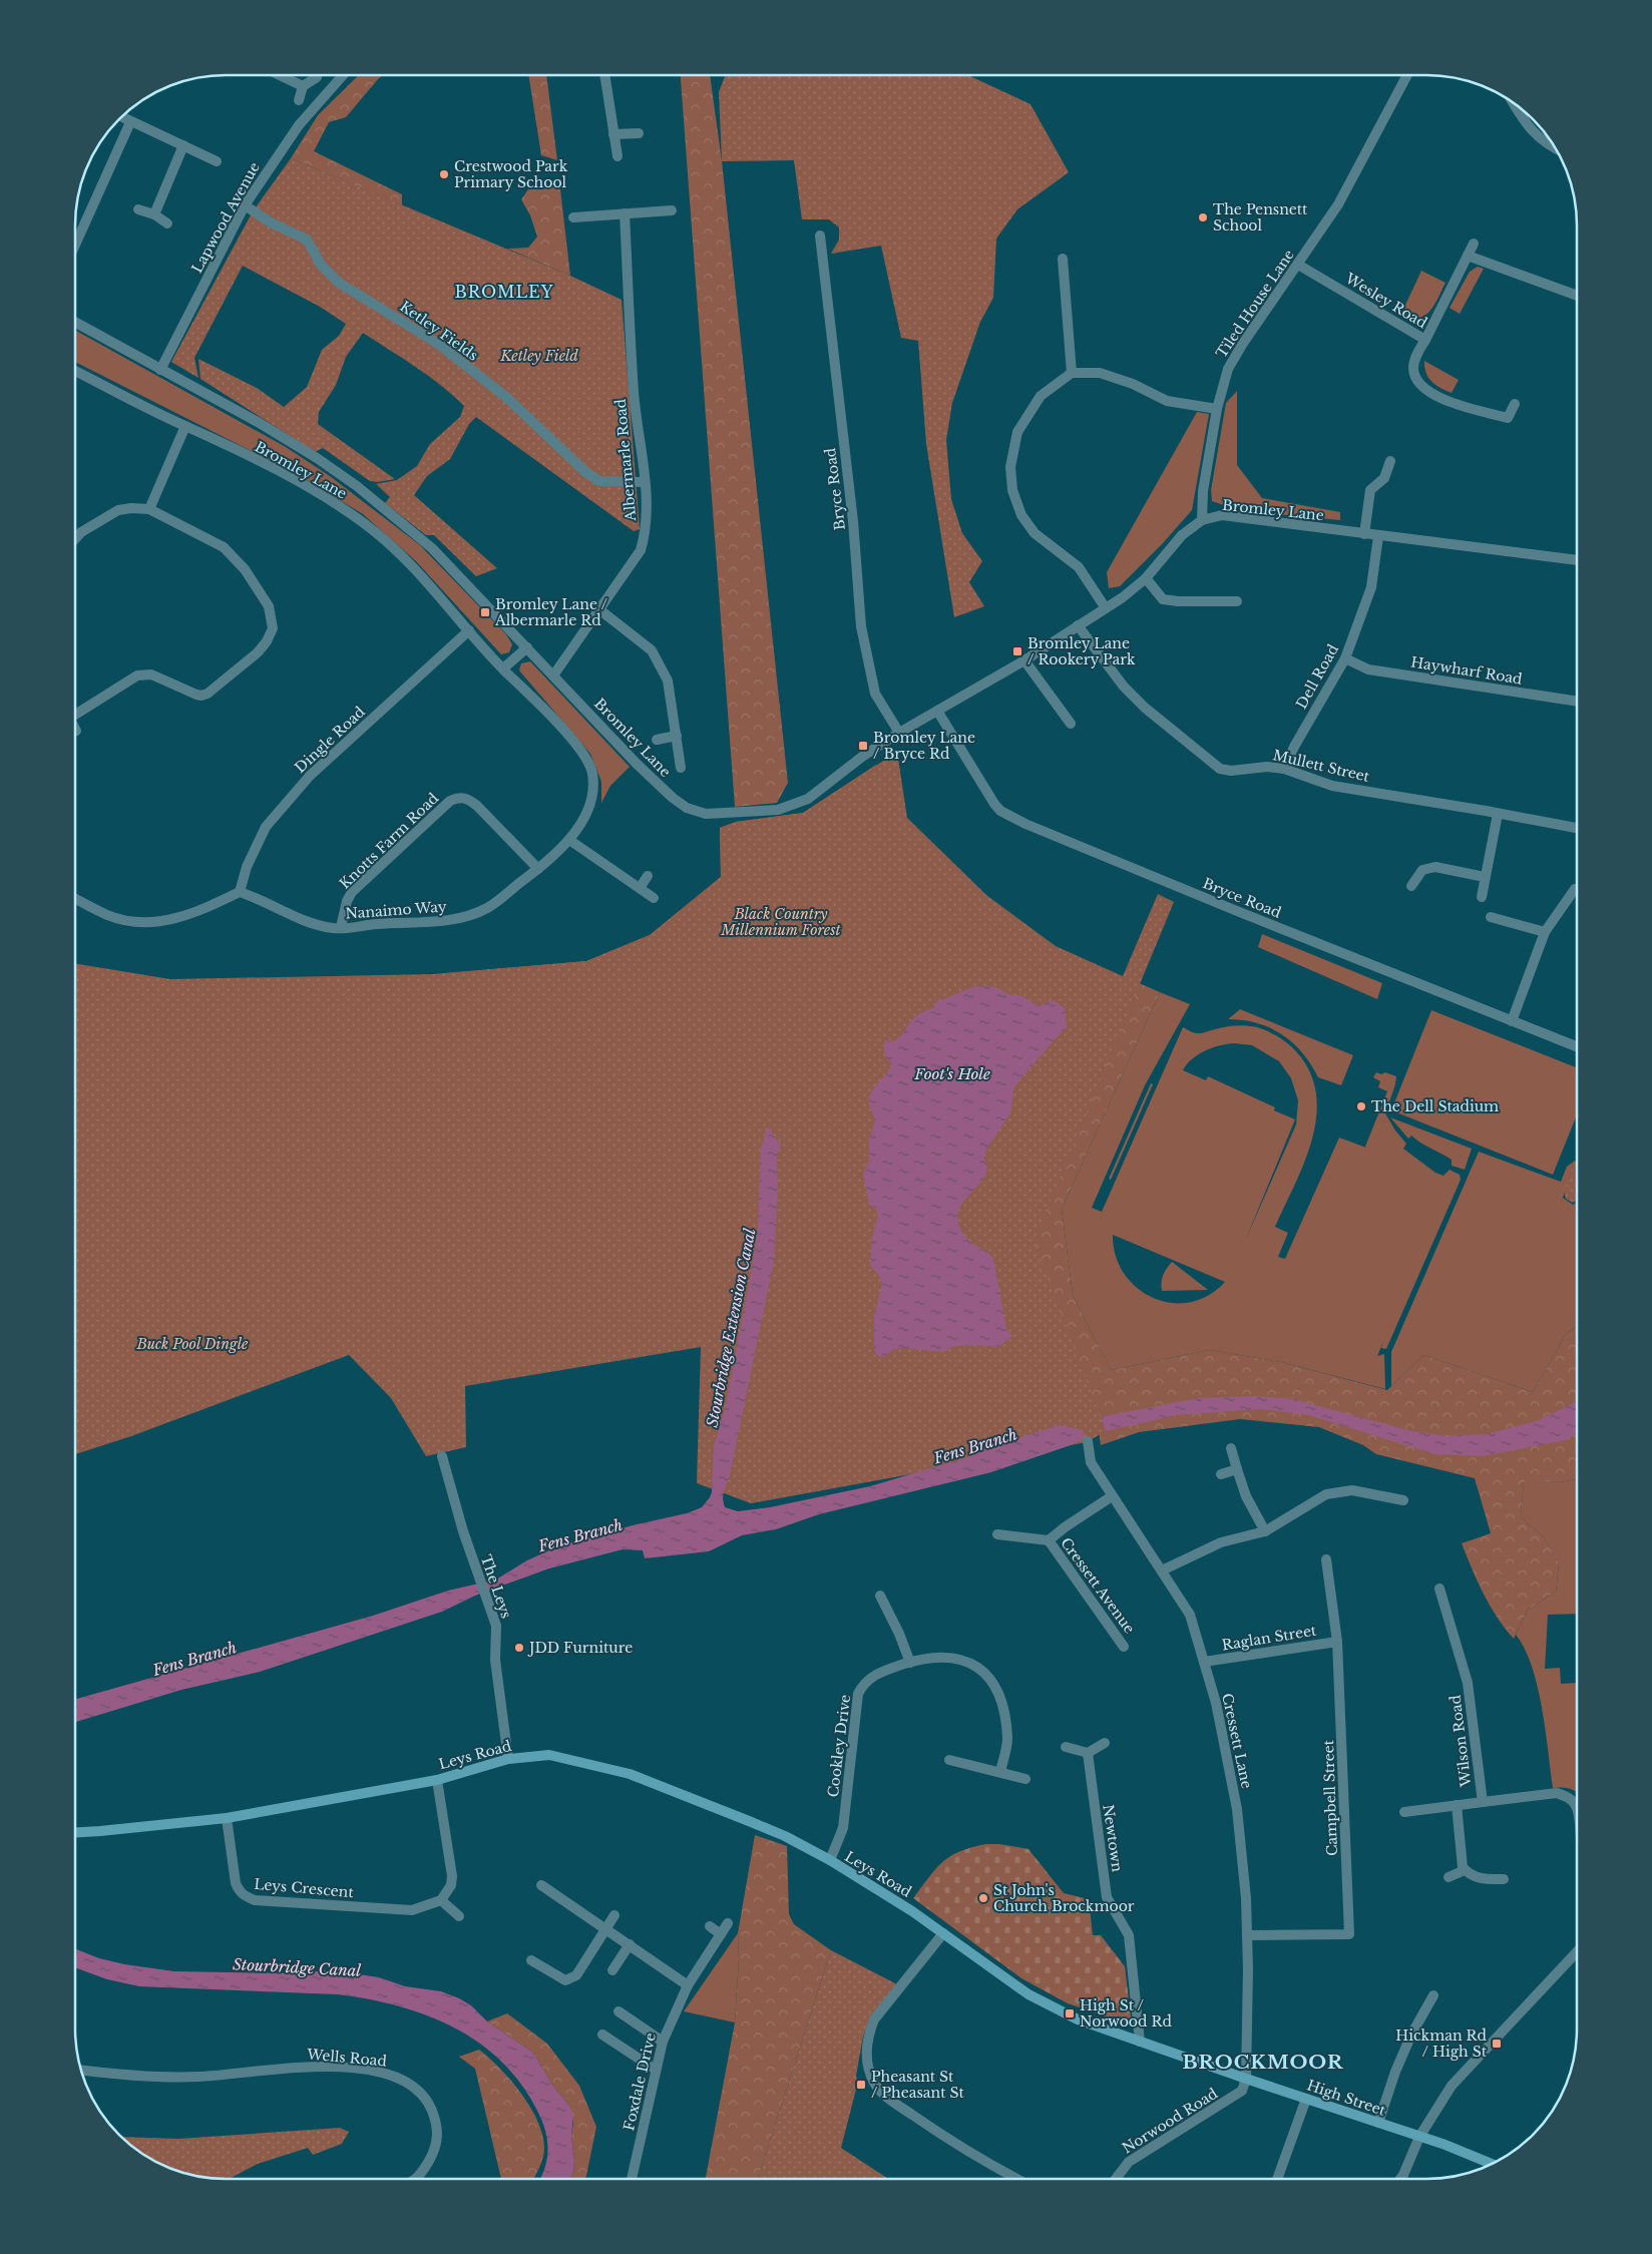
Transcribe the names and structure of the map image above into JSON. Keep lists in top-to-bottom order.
{
  "streets": {
    "main road": ["Leys Road", "High Street"],
    "street": [
      "Lapwood Avenue",
      "Wesley Road",
      "Tiled House Lane",
      "Ketley Fields",
      "Albermarle Road",
      "Bromley Lane",
      "Bryce Road",
      "Haywharf Road",
      "Dell Road",
      "Dingle Road",
      "Mullett Street",
      "Knotts Farm Road",
      "Nanaimo Way",
      "Cressett Avenue",
      "The Leys",
      "Raglan Street",
      "Cressett Lane",
      "Wilson Road",
      "Cookley Drive",
      "Campbell Street",
      "Newtown",
      "Leys Crescent",
      "Wells Road",
      "Foxdale Drive",
      "Norwood Road"
    ]
  },
  "crossings": [
    ["Lapwood Avenue", "Ketley Fields"],
    ["Lapwood Avenue", "Bromley Lane"],
    ["Wesley Road", "Tiled House Lane"],
    ["Tiled House Lane", "Bromley Lane"],
    ["Ketley Fields", "Albermarle Road"],
    ["Albermarle Road", "Bromley Lane"],
    ["Bromley Lane", "Bryce Road"],
    ["Bromley Lane", "Dell Road"],
    ["Bromley Lane", "Dingle Road"],
    ["Bromley Lane", "Mullett Street"],
    ["Bromley Lane", "Nanaimo Way"],
    ["Haywharf Road", "Dell Road"],
    ["Dell Road", "Mullett Street"],
    ["Dingle Road", "Nanaimo Way"],
    ["Knotts Farm Road", "Nanaimo Way"],
    ["Cressett Avenue", "Cressett Lane"],
    ["The Leys", "Leys Road"],
    ["Raglan Street", "Cressett Lane"],
    ["Raglan Street", "Campbell Street"],
    ["Cressett Lane", "Campbell Street"],
    ["Cressett Lane", "High Street"],
    ["Cressett Lane", "Norwood Road"],
    ["Cookley Drive", "Leys Road"],
    ["Leys Road", "Leys Crescent"],
    ["Leys Road", "High Street"],
    ["Newtown", "High Street"],
    ["High Street", "Norwood Road"]
  ],
  "districts": ["BROMLEY", "BROCKMOOR"],
  "water": [
    "Foot's Hole",
    "Stourbridge Extension Canal",
    "Fens Branch",
    "Stourbridge Canal"
  ],
  "parks": ["Ketley Field", "Black Country Millennium Forest", "Buck Pool Dingle"],
  "places": {
    "other": [
      "Crestwood Park Primary School",
      "The Pensnett School",
      "The Dell Stadium",
      "JDD Furniture",
      "St John's Church Brockmoor"
    ],
    "transit": [
      "Bromley Lane / Albermarle Rd",
      "Bromley Lane / Rookery Park",
      "Bromley Lane / Bryce Rd",
      "High St / Norwood Rd",
      "Hickman Rd / High St",
      "Pheasant St / Pheasant St"
    ]
  }
}
